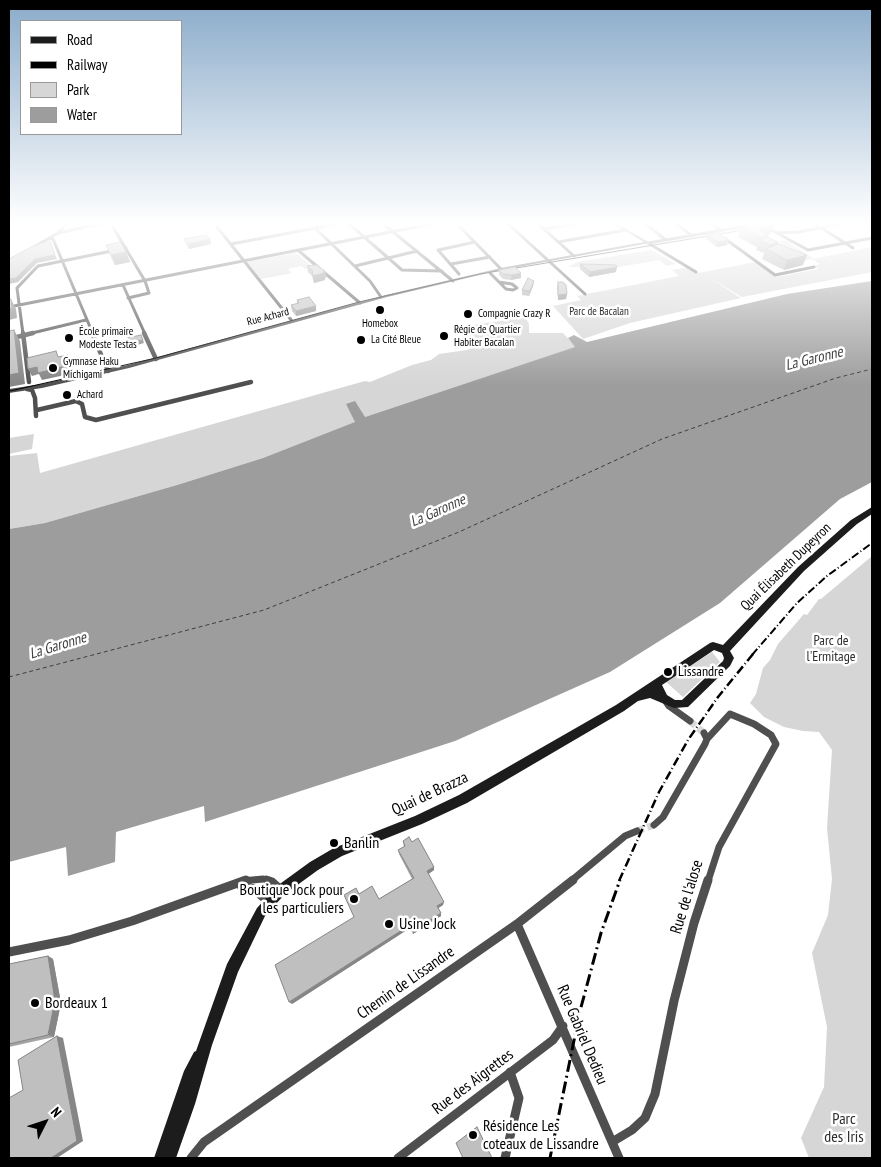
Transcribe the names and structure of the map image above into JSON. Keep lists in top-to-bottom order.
{
  "streets": {
    "main road": ["Quai Élisabeth Dupeyron", "Quai de Brazza"],
    "street": [
      "Rue Achard",
      "Rue de l'alose",
      "Chemin de Lissandre",
      "Rue Gabriel Dedieu",
      "Rue des Aigrettes"
    ]
  },
  "crossings": [
    ["Quai Élisabeth Dupeyron", "Quai de Brazza"],
    ["Rue de l'alose", "Rue Gabriel Dedieu"],
    ["Chemin de Lissandre", "Rue Gabriel Dedieu"],
    ["Rue Gabriel Dedieu", "Rue des Aigrettes"]
  ],
  "water": ["La Garonne"],
  "parks": ["Parc de Bacalan", "Parc de l'Ermitage", "Parc des Iris"],
  "places": [
    "Homebox",
    "Compagnie Crazy R",
    "Régie de Quartier Habiter Bacalan",
    "École primaire Modeste Testas",
    "La Cité Bleue",
    "Gymnase Haku Michigami",
    "Achard",
    "Lissandre",
    "Banlin",
    "Boutique Jock pour les particuliers",
    "Usine Jock",
    "Bordeaux 1",
    "Résidence Les coteaux de Lissandre"
  ],
  "legend": [
    "Road",
    "Railway",
    "Park",
    "Water"
  ],
  "north": "top right"
}
